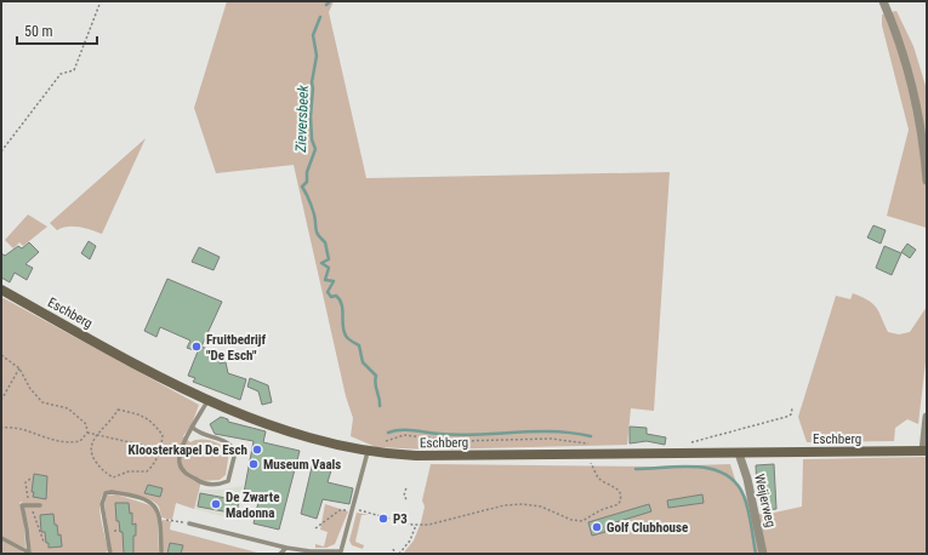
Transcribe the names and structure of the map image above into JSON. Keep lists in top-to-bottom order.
{
  "streets": {
    "street": ["Eschberg", "Weijerweg"]
  },
  "crossings": [
    ["Eschberg", "Weijerweg"]
  ],
  "water": ["Zieversbeek"],
  "places": [
    "Fruitbedrijf \"De Esch\"",
    "Kloosterkapel De Esch",
    "Museum Vaals",
    "De Zwarte Madonna",
    "P3",
    "Golf Clubhouse"
  ],
  "scale_bar": "50 m"
}
